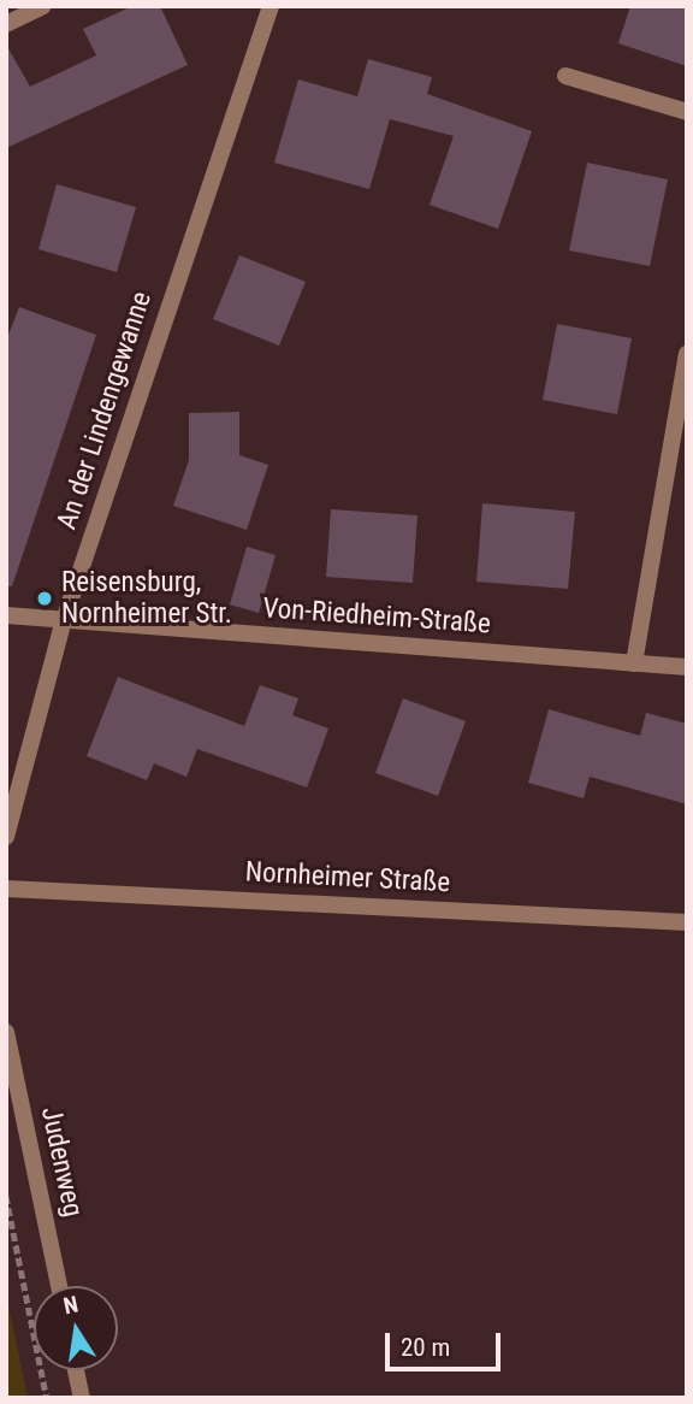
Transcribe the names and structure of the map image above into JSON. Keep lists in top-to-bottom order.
{
  "streets": {
    "street": [
      "An der Lindengewanne",
      "Von-Riedheim-Straße",
      "Nornheimer Straße",
      "Judenweg"
    ]
  },
  "crossings": [
    ["An der Lindengewanne", "Von-Riedheim-Straße"]
  ],
  "places": ["Reisensburg, Nornheimer Str."],
  "scale_bar": "20 m",
  "north": "top"
}
